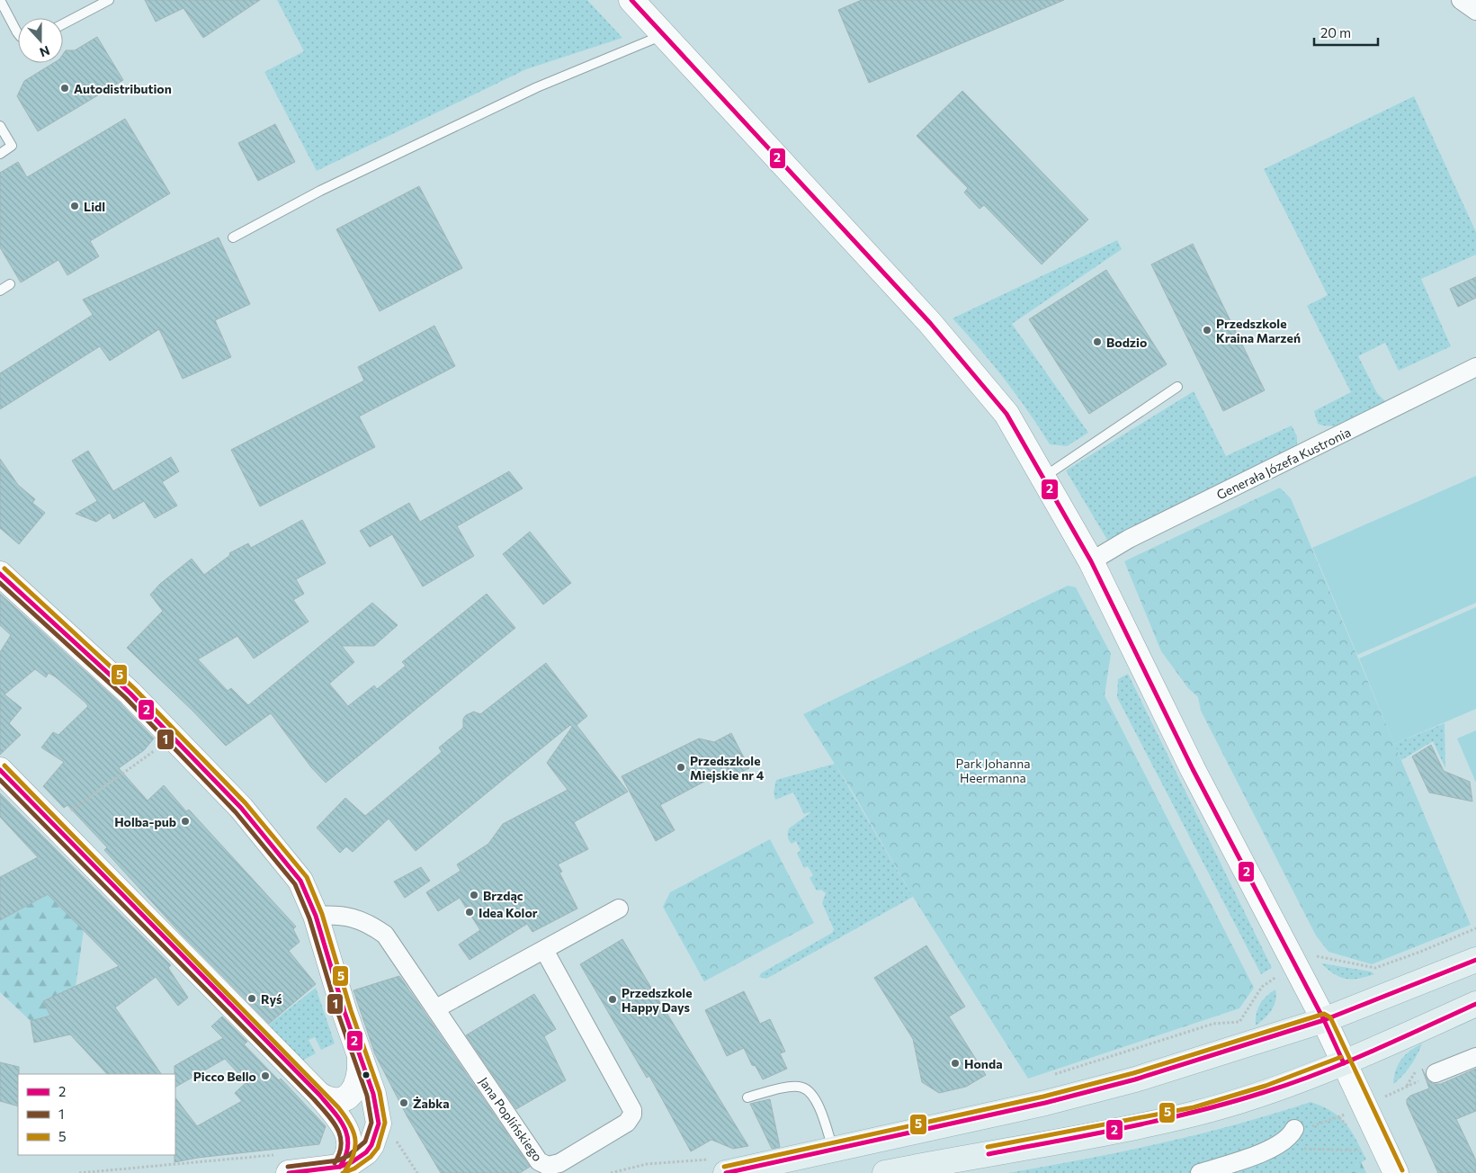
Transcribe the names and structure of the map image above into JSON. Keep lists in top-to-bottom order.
{
  "streets": {
    "street": ["Generała Józefa Kustronia", "Jana Poplińskiego"]
  },
  "parks": ["Park Johanna Heermanna"],
  "places": [
    "Autodistribution",
    "Lidl",
    "Przedszkole Kraina Marzeń",
    "Bodzio",
    "Przedszkole Miejskie nr 4",
    "Holba-pub",
    "Brzdąc",
    "Idea Kolor",
    "Ryś",
    "Przedszkole Happy Days",
    "Honda",
    "Picco Bello",
    "Żabka"
  ],
  "lines": ["transit line 2", "transit line 5", "transit line 1"],
  "legend": ["2", "1", "5"],
  "scale_bar": "20 m",
  "north": "bottom"
}
